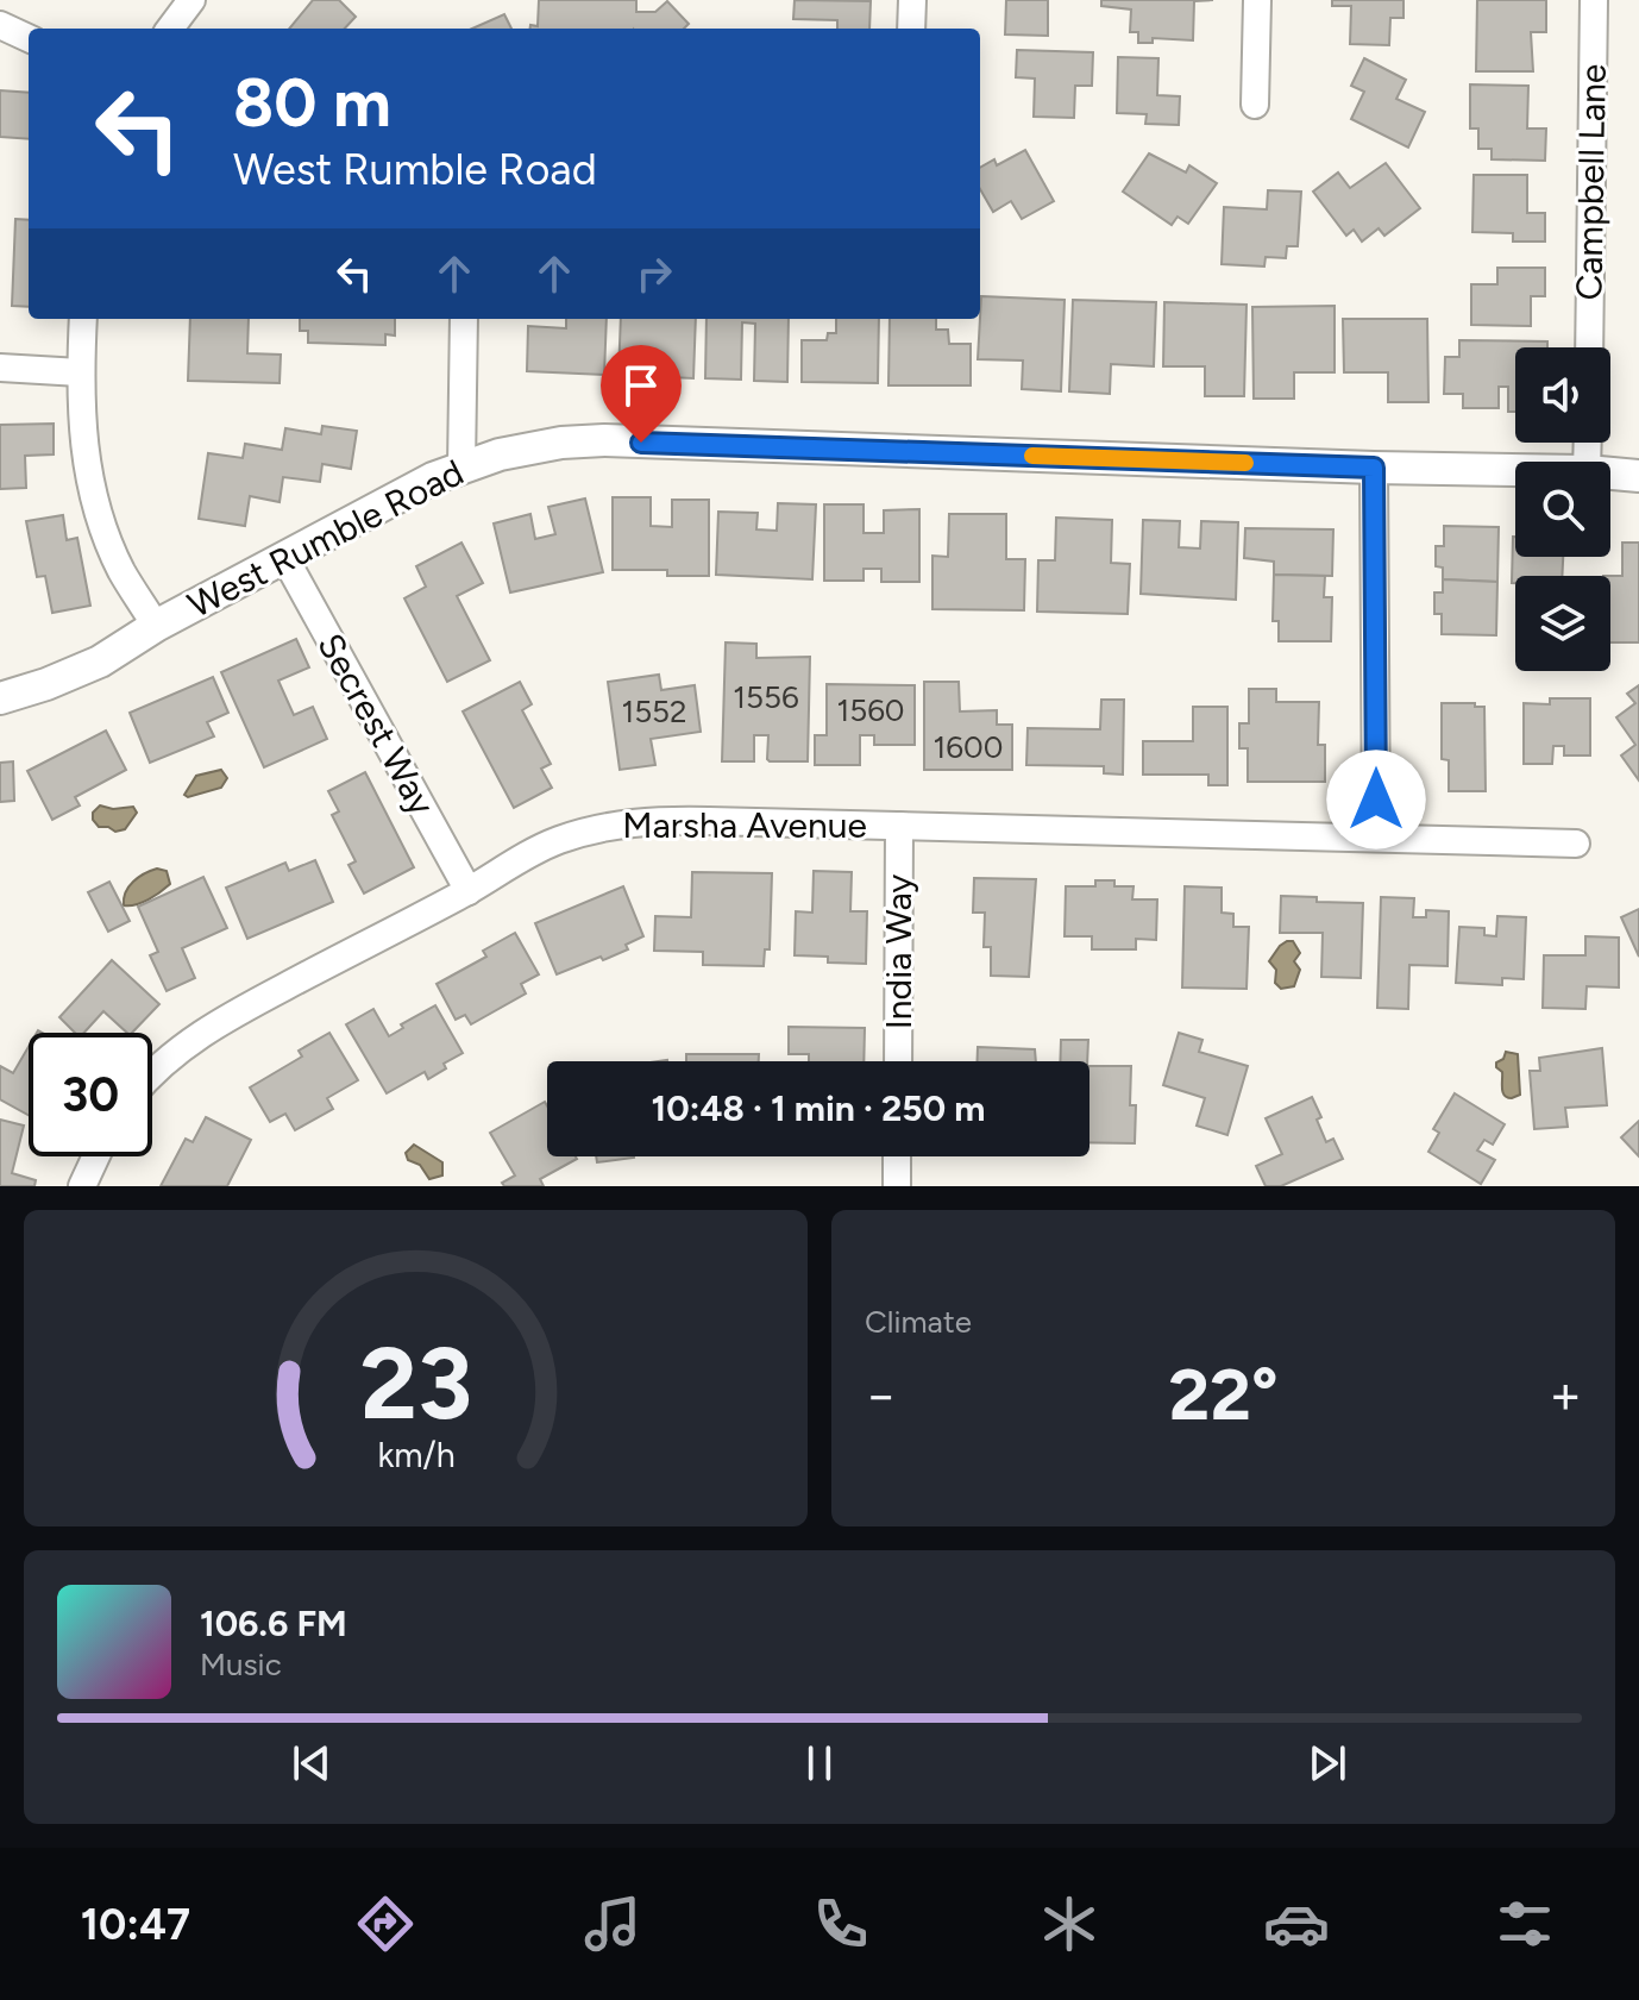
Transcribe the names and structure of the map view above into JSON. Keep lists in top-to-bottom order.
{
  "streets": {
    "street": [
      "Campbell Lane",
      "West Rumble Road",
      "Secrest Way",
      "Marsha Avenue",
      "India Way"
    ]
  },
  "crossings": [
    ["West Rumble Road", "Secrest Way"],
    ["Secrest Way", "Marsha Avenue"],
    ["Marsha Avenue", "India Way"]
  ],
  "house_numbers": [
    "1556",
    "1560",
    "1552",
    "1600"
  ],
  "page": {
    "turn": ["80 m", "West Rumble Road"],
    "limit": "30",
    "trip": "10:48 · 1 min · 250 m",
    "tile": "Climate",
    "heat": ["−", "22°", "+"],
    "song": ["106.6 FM", "Music"],
    "tabs": "10:47",
    "gauge": ["23", "km/h"]
  }
}
